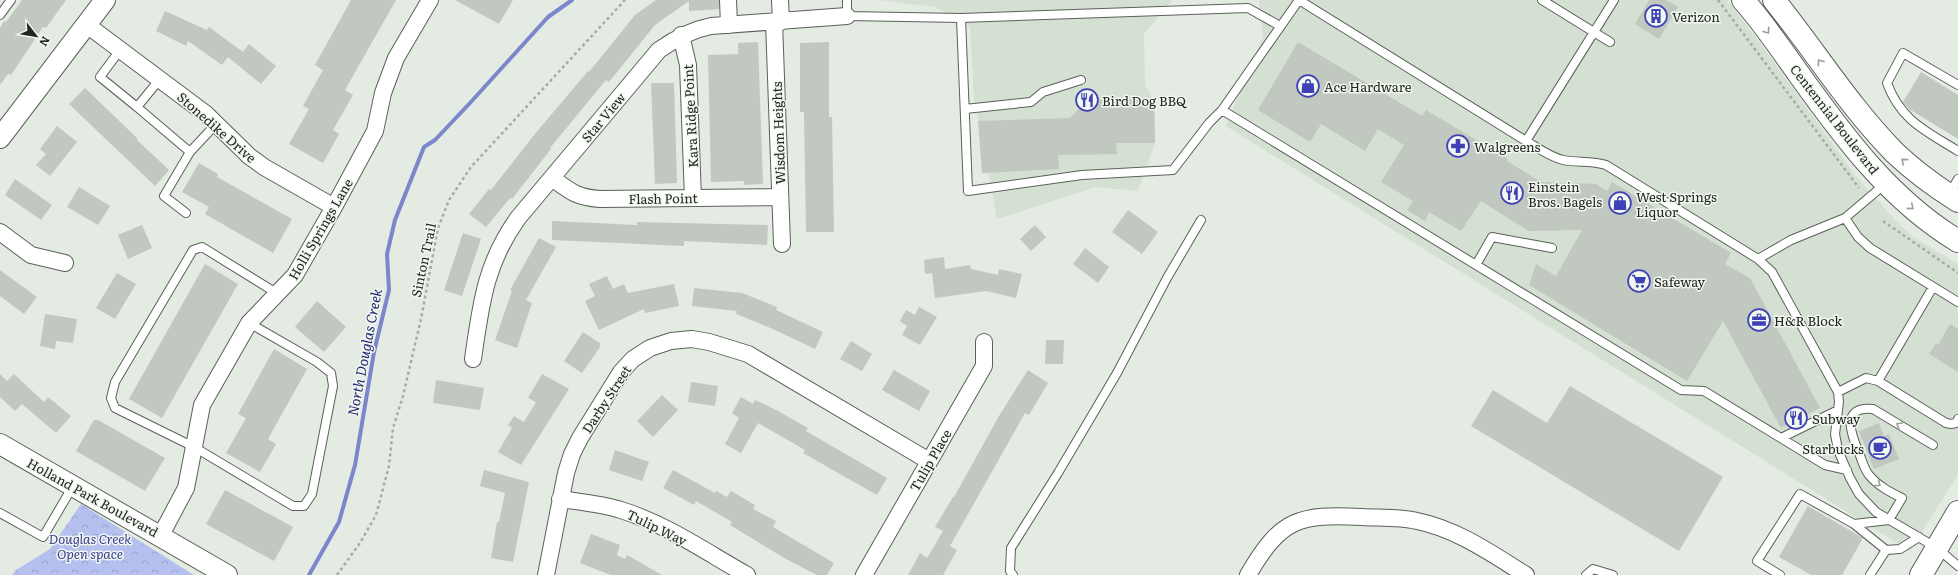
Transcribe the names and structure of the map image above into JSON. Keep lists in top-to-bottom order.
{
  "streets": {
    "main road": ["Centennial Boulevard"],
    "street": [
      "Kara Ridge Point",
      "Star View",
      "Stonedike Drive",
      "Wisdom Heights",
      "Flash Point",
      "Holli Springs Lane",
      "Darby Street",
      "Tulip Place",
      "Holland Park Boulevard",
      "Tulip Way"
    ],
    "path": ["Sinton Trail"]
  },
  "crossings": [
    ["Kara Ridge Point", "Star View"],
    ["Kara Ridge Point", "Flash Point"],
    ["Star View", "Wisdom Heights"],
    ["Star View", "Flash Point"],
    ["Stonedike Drive", "Holli Springs Lane"],
    ["Wisdom Heights", "Flash Point"],
    ["Holli Springs Lane", "Holland Park Boulevard"],
    ["Darby Street", "Tulip Place"],
    ["Darby Street", "Tulip Way"]
  ],
  "water": ["North Douglas Creek"],
  "parks": ["Douglas Creek Open space"],
  "places": {
    "building": ["Verizon"],
    "shop": ["Ace Hardware", "West Springs Liquor"],
    "restaurant": ["Bird Dog BBQ", "Einstein Bros. Bagels", "Subway"],
    "pharmacy": ["Walgreens"],
    "supermarket": ["Safeway"],
    "office": ["H&R Block"],
    "cafe": ["Starbucks"]
  },
  "north": "bottom right"
}
